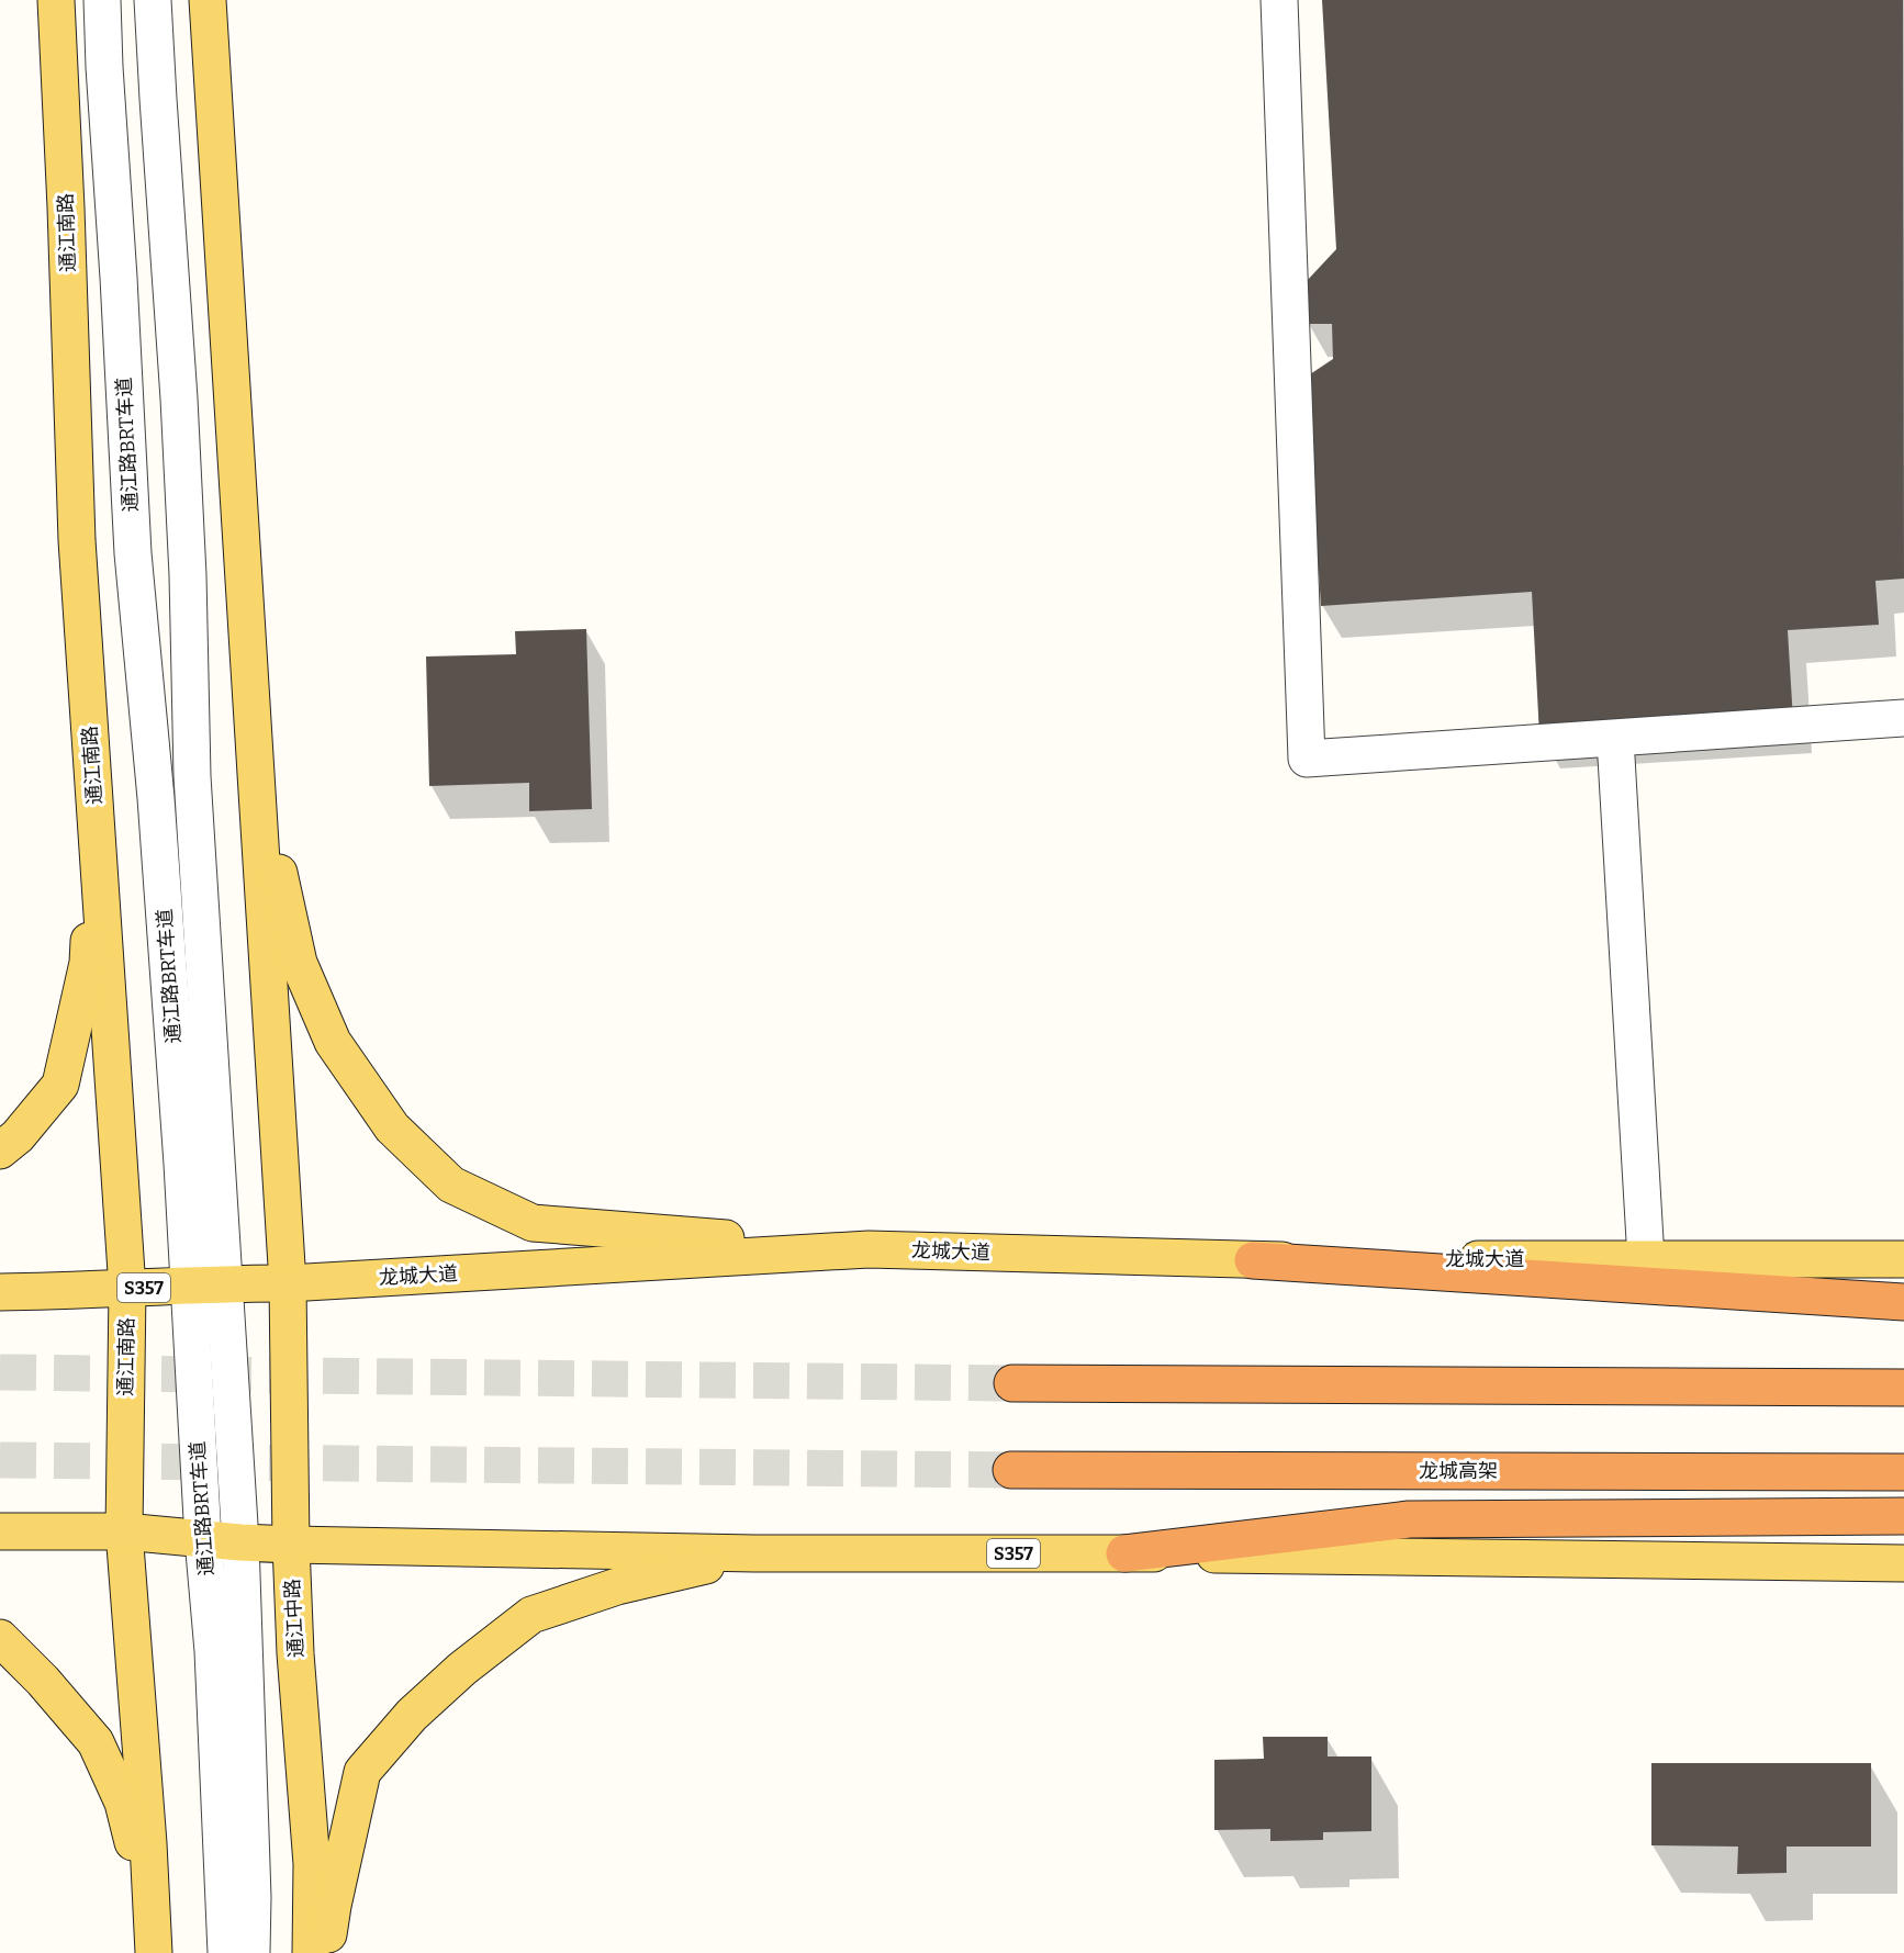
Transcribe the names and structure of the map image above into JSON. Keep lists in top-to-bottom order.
{
  "streets": {
    "highway": ["龙城高架"],
    "main road": [
      "通江南路",
      "龙城大道",
      "S357",
      "通江中路"
    ],
    "lane": ["通江路BRT车道"]
  },
  "crossings": [
    ["通江南路", "龙城大道"],
    ["通江南路", "S357"],
    ["通江路BRT车道", "龙城大道"],
    ["通江路BRT车道", "S357"],
    ["龙城大道", "通江中路"],
    ["S357", "通江中路"]
  ]
}
